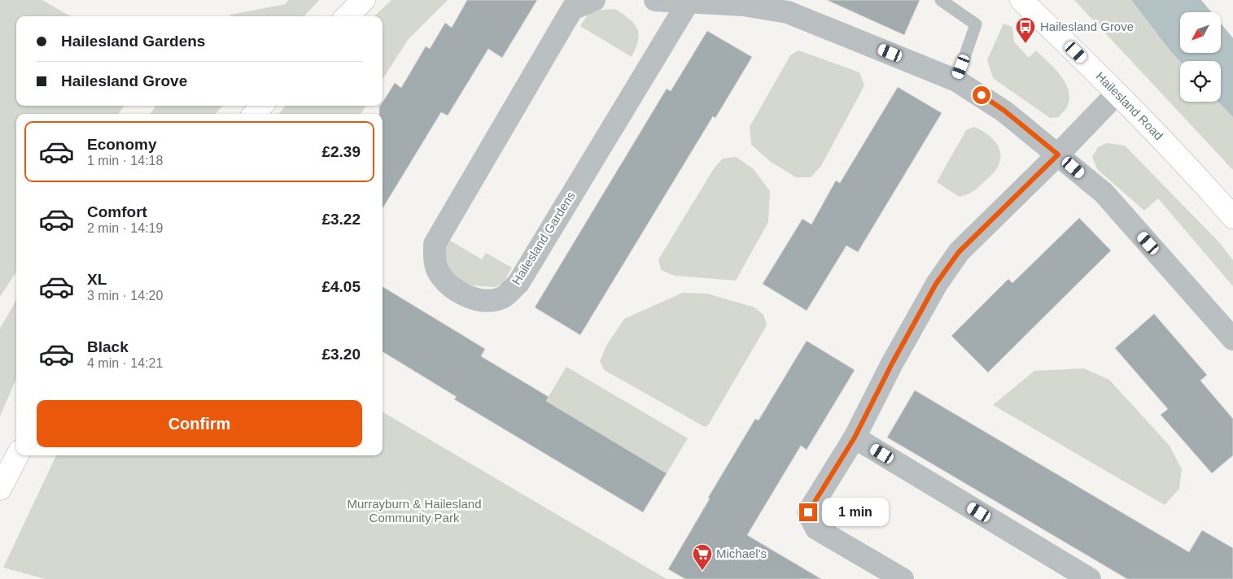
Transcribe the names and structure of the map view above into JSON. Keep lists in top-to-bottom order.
{
  "streets": {
    "street": ["Hailesland Road", "Hailesland Gardens"]
  },
  "parks": ["Murrayburn & Hailesland Community Park"],
  "places": {
    "bus stop": ["Hailesland Grove"],
    "supermarket": ["Michael's"]
  },
  "north": "bottom left",
  "page": {
    "banner": ["Hailesland Gardens", "Hailesland Grove"],
    "list": [
      {
        "name": "Economy",
        "note": "1 min · 14:18",
        "value": "£2.39"
      },
      {
        "name": "Comfort",
        "note": "2 min · 14:19",
        "value": "£3.22"
      },
      {
        "name": "XL",
        "note": "3 min · 14:20",
        "value": "£4.05"
      },
      {
        "name": "Black",
        "note": "4 min · 14:21",
        "value": "£3.20"
      }
    ],
    "buttons": "Confirm",
    "bubble": "1 min"
  }
}
